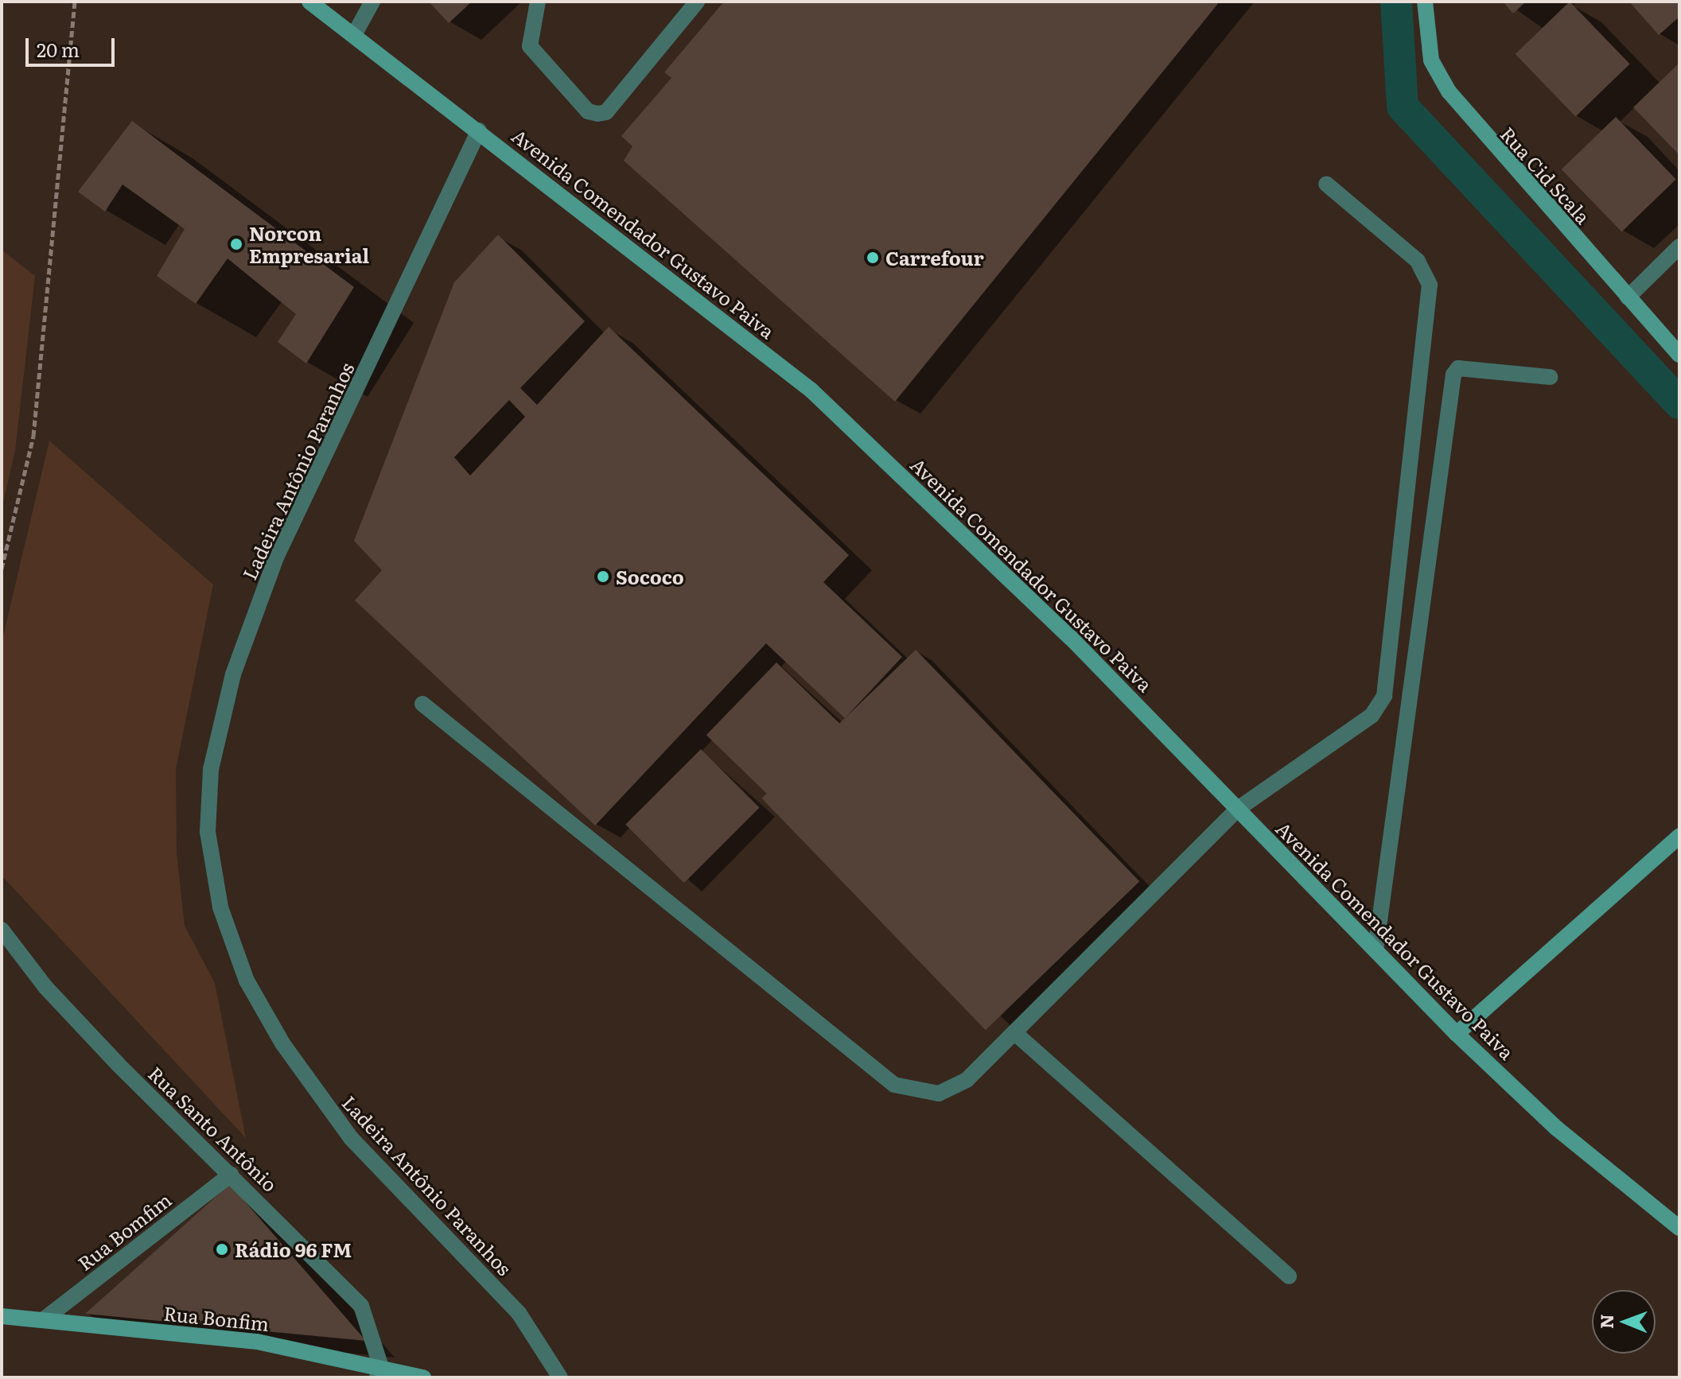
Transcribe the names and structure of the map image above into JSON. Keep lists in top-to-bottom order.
{
  "streets": {
    "main road": ["Rua Cid Scala", "Avenida Comendador Gustavo Paiva", "Rua Bonfim"],
    "street": ["Ladeira Antônio Paranhos", "Rua Santo Antônio", "Rua Bomfim"]
  },
  "crossings": [
    ["Avenida Comendador Gustavo Paiva", "Ladeira Antônio Paranhos"],
    ["Rua Santo Antônio", "Rua Bomfim"],
    ["Rua Santo Antônio", "Rua Bonfim"],
    ["Rua Bomfim", "Rua Bonfim"]
  ],
  "places": [
    "Norcon Empresarial",
    "Carrefour",
    "Sococo",
    "Rádio 96 FM"
  ],
  "scale_bar": "20 m",
  "north": "left"
}
